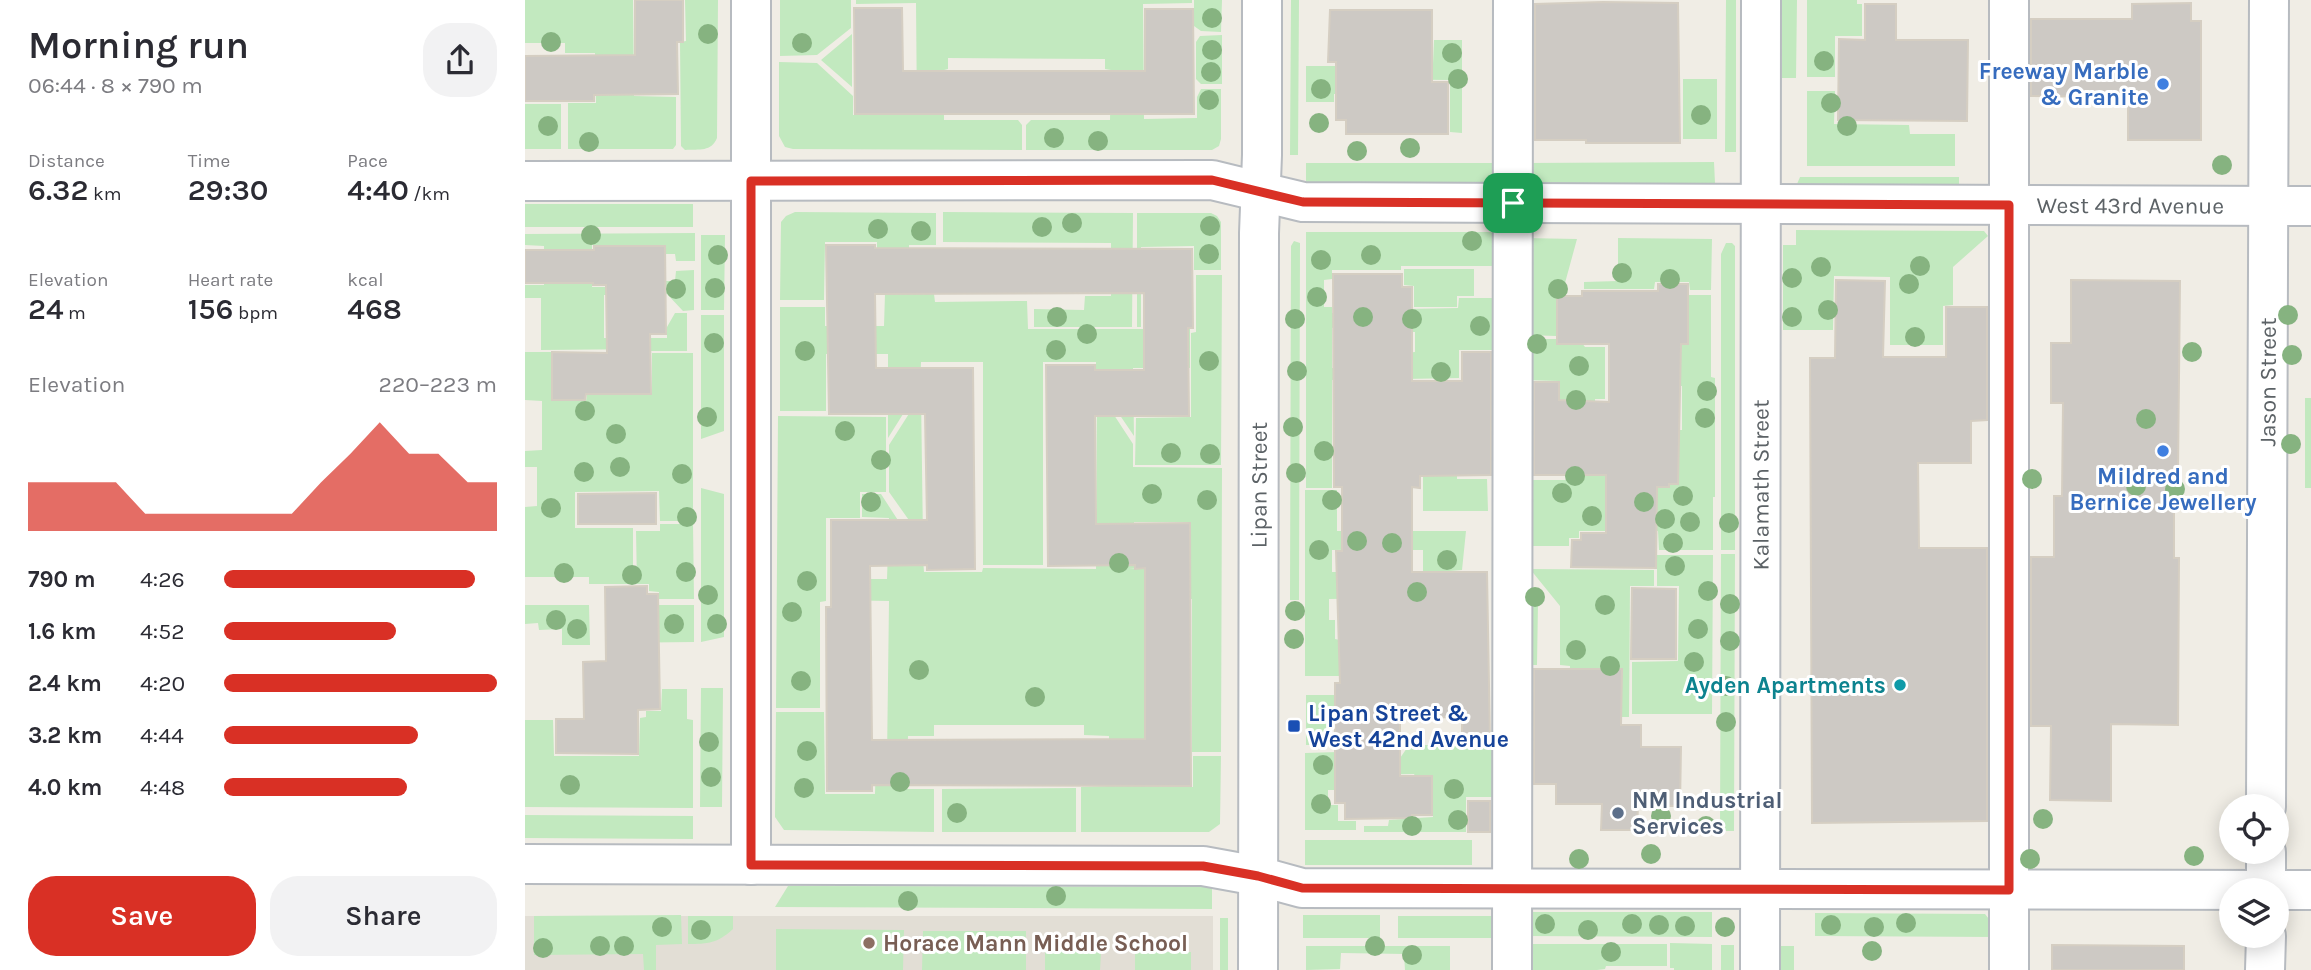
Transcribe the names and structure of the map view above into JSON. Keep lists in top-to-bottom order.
{
  "streets": {
    "street": [
      "West 43rd Avenue",
      "Jason Street",
      "Lipan Street",
      "Kalamath Street"
    ]
  },
  "crossings": [
    ["West 43rd Avenue", "Jason Street"],
    ["West 43rd Avenue", "Lipan Street"],
    ["West 43rd Avenue", "Kalamath Street"]
  ],
  "places": {
    "other": [
      "Freeway Marble & Granite",
      "Mildred and Bernice Jewellery",
      "Ayden Apartments",
      "NM Industrial Services",
      "Horace Mann Middle School"
    ],
    "transit": ["Lipan Street & West 42nd Avenue"]
  },
  "page": {
    "heading": ["Morning run", "06:44 · 8 × 790 m"],
    "stats": [
      ["Distance", "6.32 km"],
      ["Time", "29:30"],
      ["Pace", "4:40 /km"],
      ["Elevation", "24 m"],
      ["Heart rate", "156 bpm"],
      ["kcal", "468"]
    ],
    "chart": ["Elevation", "220–223 m"],
    "list": [
      {
        "name": "790 m",
        "note": "4:26"
      },
      {
        "name": "1.6 km",
        "note": "4:52"
      },
      {
        "name": "2.4 km",
        "note": "4:20"
      },
      {
        "name": "3.2 km",
        "note": "4:44"
      },
      {
        "name": "4.0 km",
        "note": "4:48"
      }
    ],
    "buttons": ["Save", "Share"]
  }
}
